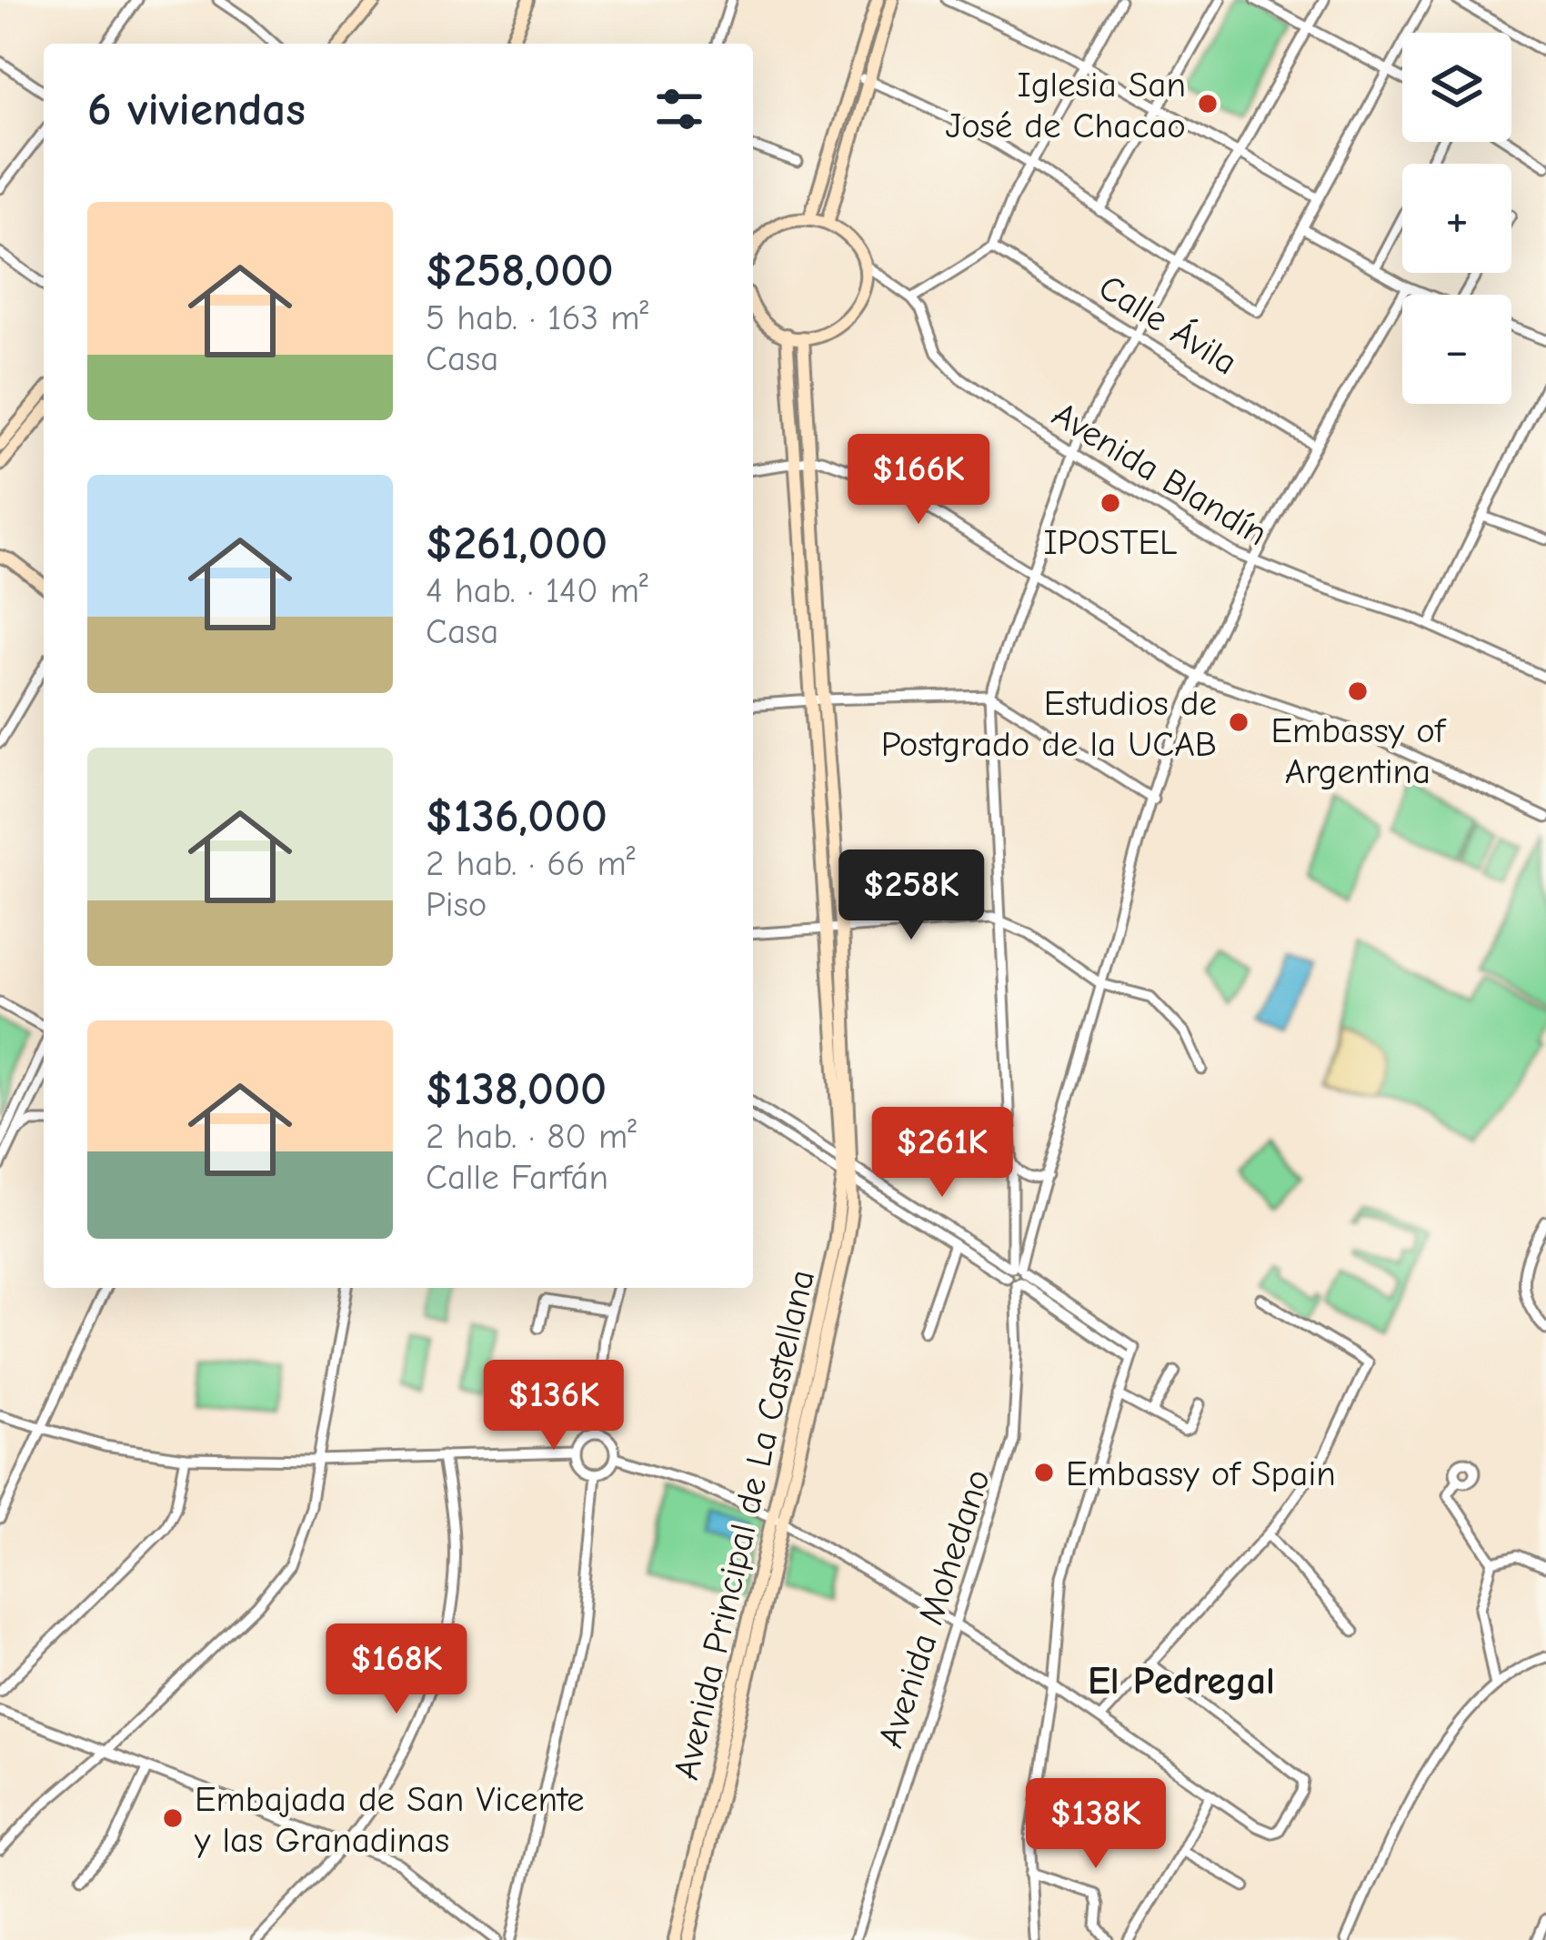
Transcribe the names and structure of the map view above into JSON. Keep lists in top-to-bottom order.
{
  "streets": {
    "street": [
      "Calle Ávila",
      "Avenida Blandín",
      "Avenida Principal de La Castellana",
      "Avenida Mohedano"
    ]
  },
  "crossings": [
    ["Calle Ávila", "Avenida Mohedano"],
    ["Avenida Blandín", "Avenida Mohedano"]
  ],
  "districts": ["El Pedregal"],
  "places": [
    "Iglesia San José de Chacao",
    "IPOSTEL",
    "Embassy of Argentina",
    "Estudios de Postgrado de la UCAB",
    "Embassy of Spain",
    "Embajada de San Vicente y las Granadinas"
  ],
  "page": {
    "map_buttons": ["+", "−"],
    "heading": "6 viviendas",
    "list": [
      {
        "name": "$258,000",
        "note": "5 hab. · 163 m² · Casa"
      },
      {
        "name": "$261,000",
        "note": "4 hab. · 140 m² · Casa"
      },
      {
        "name": "$136,000",
        "note": "2 hab. · 66 m² · Piso"
      },
      {
        "name": "$138,000",
        "note": "2 hab. · 80 m² · Calle Farfán"
      }
    ],
    "price": [
      "$166K",
      "$258K",
      "$261K",
      "$136K",
      "$168K",
      "$138K"
    ]
  }
}
